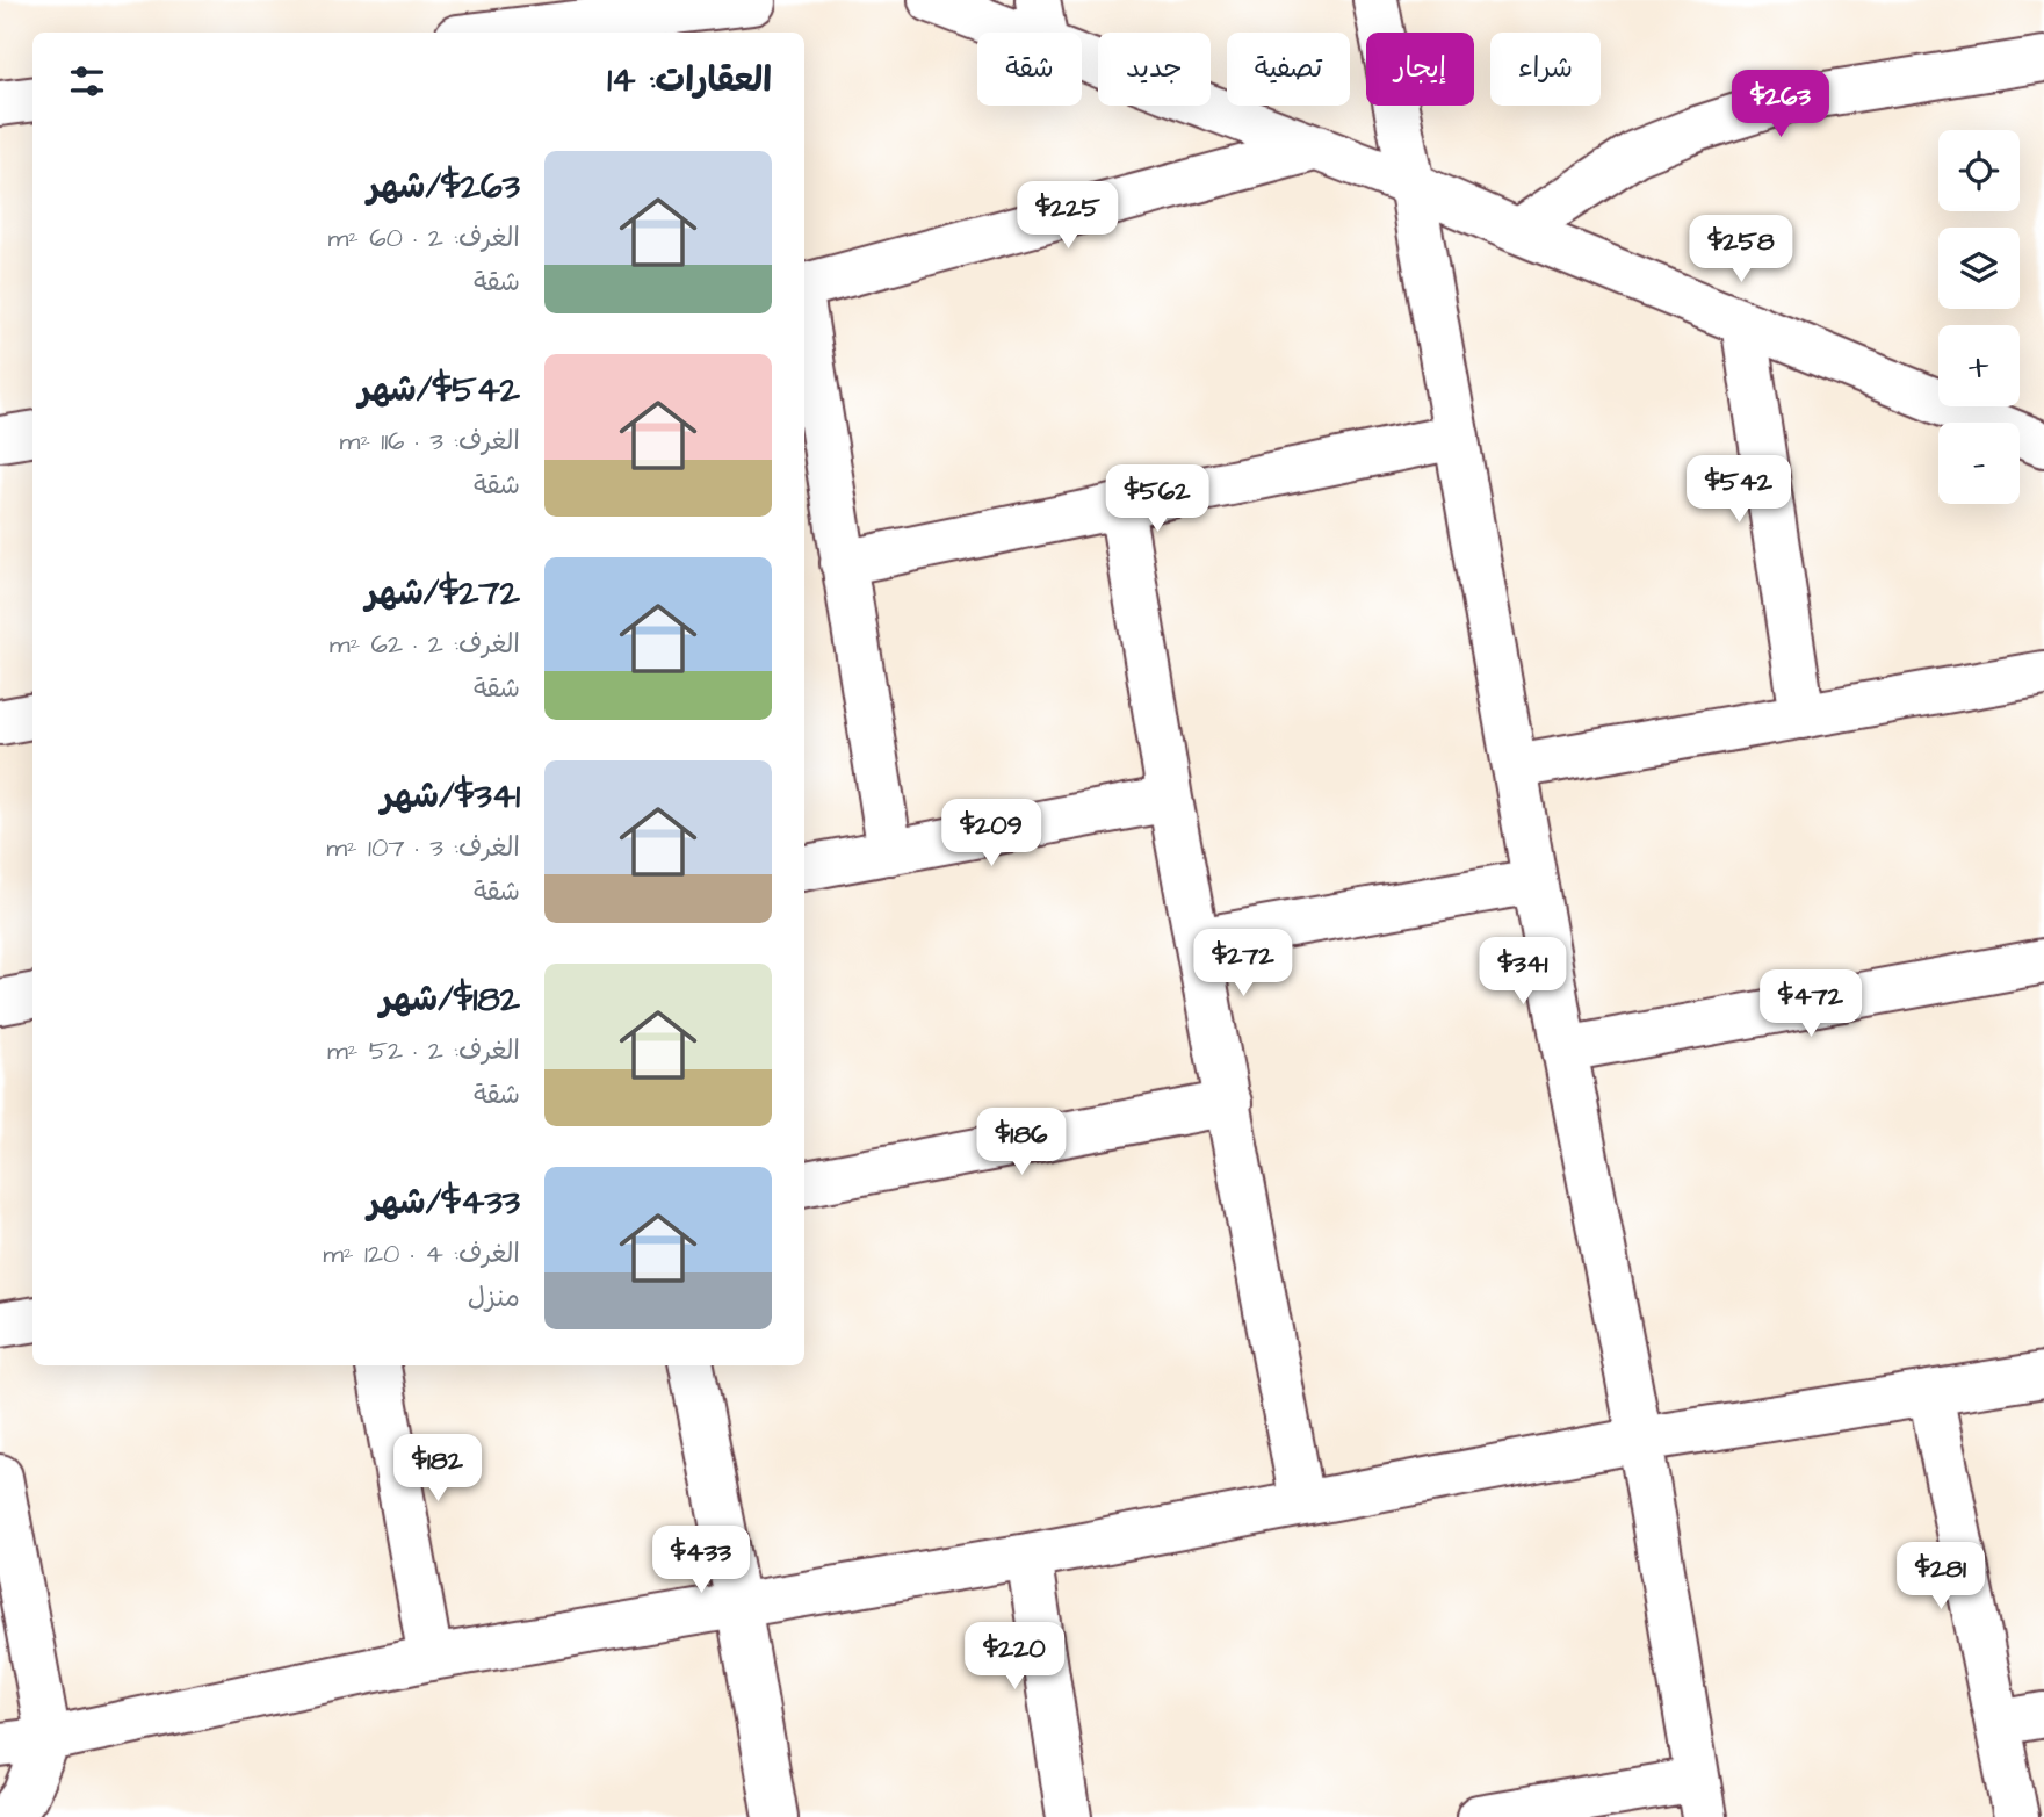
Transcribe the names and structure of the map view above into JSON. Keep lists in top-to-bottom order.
{
  "page": {
    "chip": [
      "شراء",
      "إيجار",
      "تصفية",
      "جديد",
      "شقة"
    ],
    "heading": "العقارات: 14",
    "price": [
      "$263",
      "$225",
      "$258",
      "$542",
      "$562",
      "$209",
      "$272",
      "$341",
      "$472",
      "$186",
      "$182",
      "$433",
      "$281",
      "$220"
    ],
    "map_buttons": ["+", "−"],
    "list": [
      {
        "name": "$263/شهر",
        "note": "الغرف: 2 · 60 m² · شقة"
      },
      {
        "name": "$542/شهر",
        "note": "الغرف: 3 · 116 m² · شقة"
      },
      {
        "name": "$272/شهر",
        "note": "الغرف: 2 · 62 m² · شقة"
      },
      {
        "name": "$341/شهر",
        "note": "الغرف: 3 · 107 m² · شقة"
      },
      {
        "name": "$182/شهر",
        "note": "الغرف: 2 · 52 m² · شقة"
      },
      {
        "name": "$433/شهر",
        "note": "الغرف: 4 · 120 m² · منزل"
      }
    ]
  }
}
